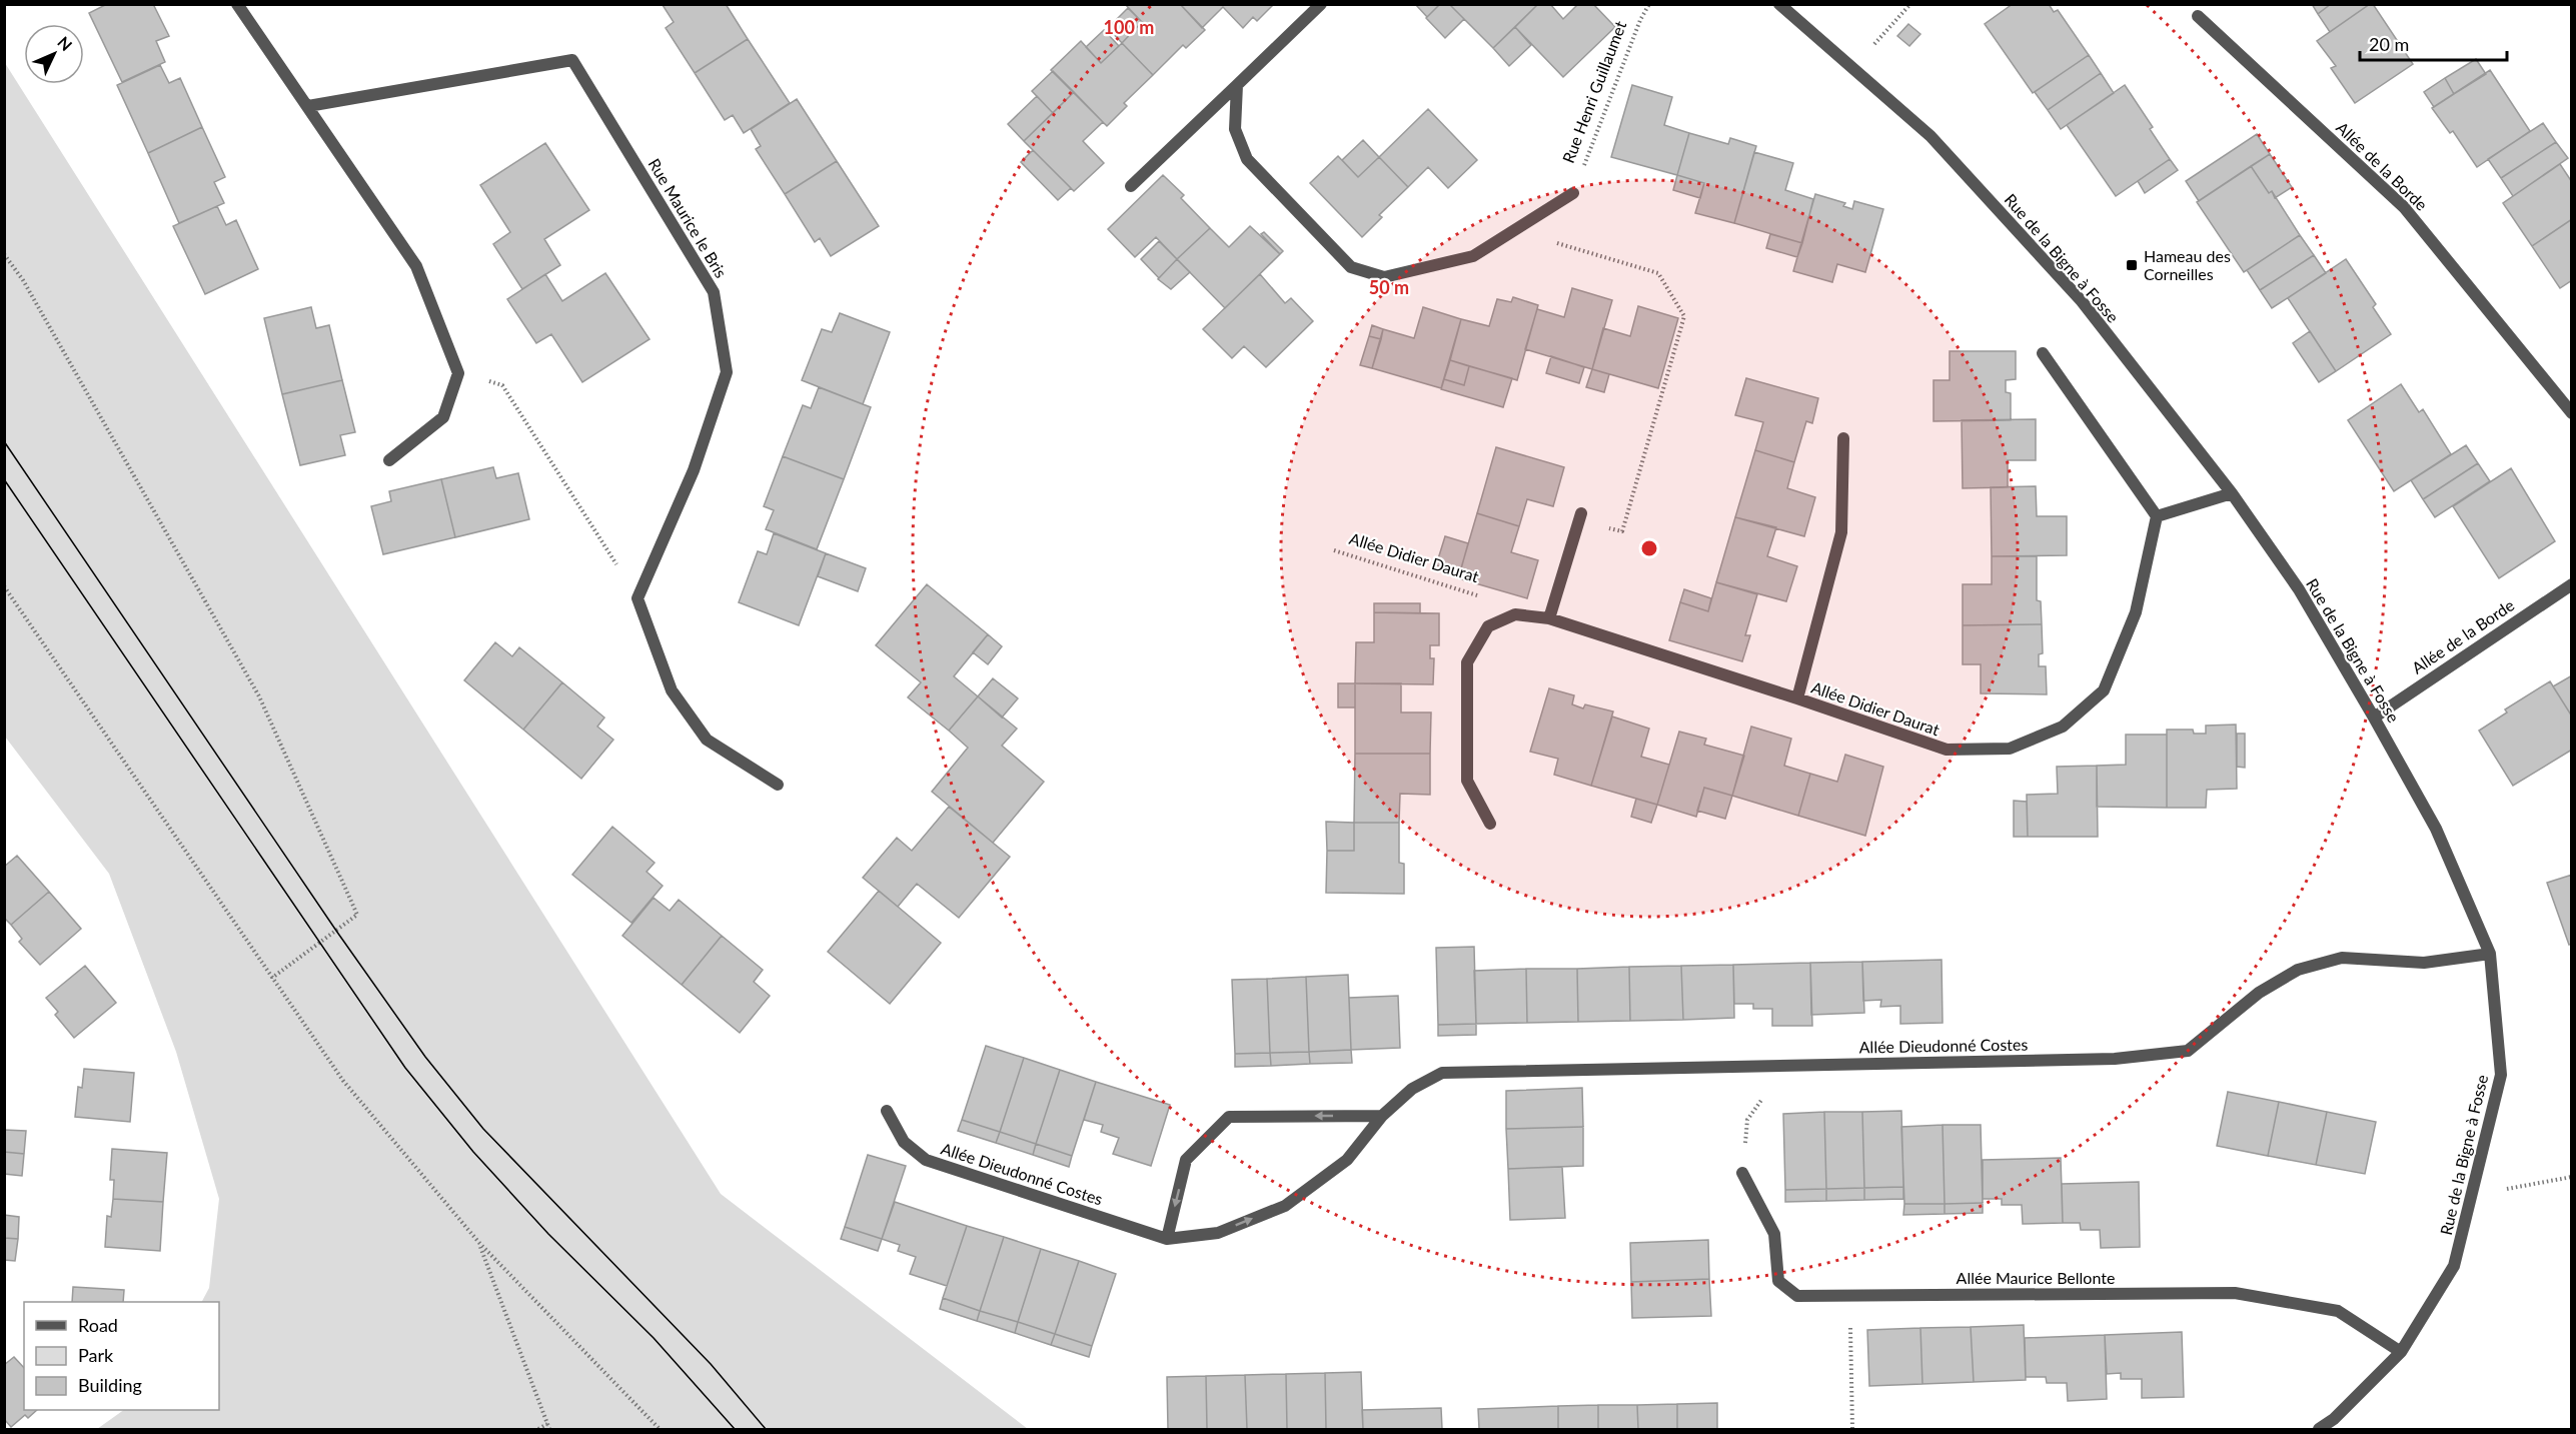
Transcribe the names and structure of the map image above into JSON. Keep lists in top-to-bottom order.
{
  "streets": {
    "street": [
      "Allée de la Borde",
      "Rue Maurice le Bris",
      "Rue de la Bigne à Fosse",
      "Allée Didier Daurat",
      "Allée Dieudonné Costes",
      "Allée Maurice Bellonte"
    ],
    "path": ["Rue Henri Guillaumet"]
  },
  "crossings": [
    ["Allée de la Borde", "Rue de la Bigne à Fosse"],
    ["Rue de la Bigne à Fosse", "Allée Dieudonné Costes"],
    ["Rue de la Bigne à Fosse", "Allée Maurice Bellonte"]
  ],
  "places": {
    "transit": ["Hameau des Corneilles"]
  },
  "legend": ["Road", "Park", "Building"],
  "scale_bar": "20 m",
  "north": "top right",
  "rings": ["100 m", "50 m"]
}
